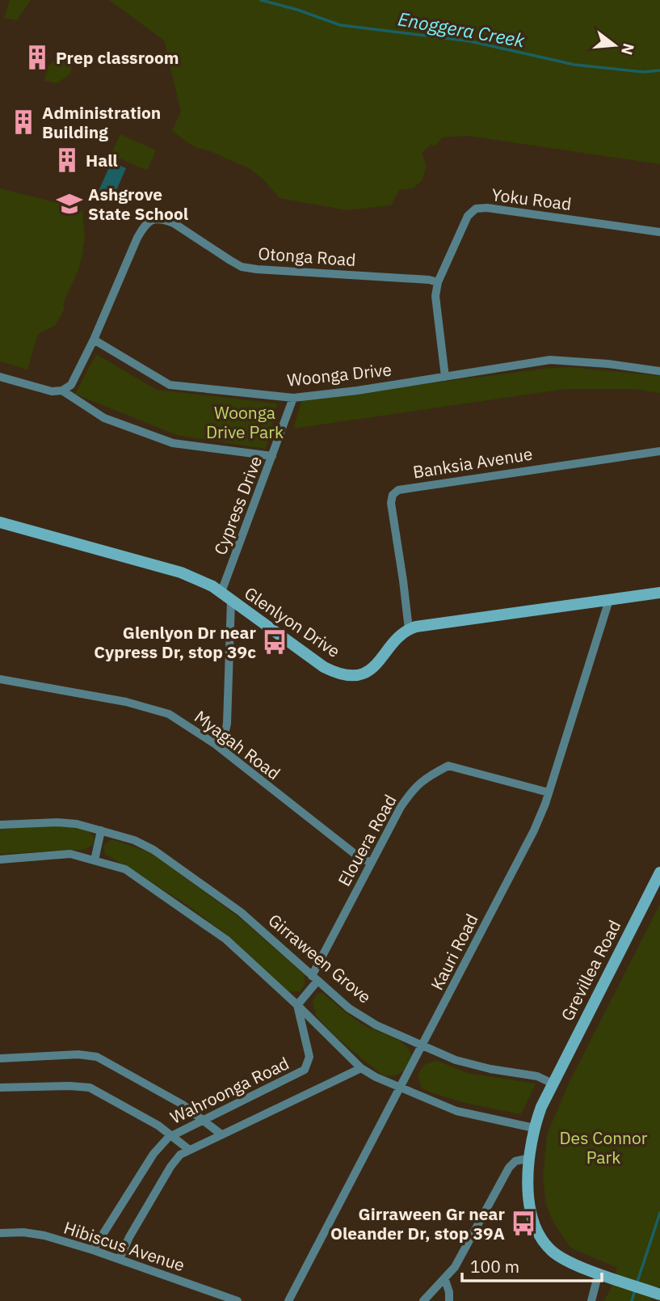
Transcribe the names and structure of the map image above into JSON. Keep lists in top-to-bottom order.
{
  "streets": {
    "street": [
      "Yoku Road",
      "Otonga Road",
      "Woonga Drive",
      "Banksia Avenue",
      "Cypress Drive",
      "Glenlyon Drive",
      "Myagah Road",
      "Elouera Road",
      "Kauri Road",
      "Girraween Grove",
      "Grevillea Road",
      "Wahroonga Road",
      "Hibiscus Avenue"
    ]
  },
  "crossings": [
    ["Yoku Road", "Otonga Road"],
    ["Yoku Road", "Woonga Drive"],
    ["Otonga Road", "Woonga Drive"],
    ["Woonga Drive", "Cypress Drive"],
    ["Banksia Avenue", "Glenlyon Drive"],
    ["Cypress Drive", "Glenlyon Drive"],
    ["Myagah Road", "Elouera Road"],
    ["Elouera Road", "Kauri Road"],
    ["Elouera Road", "Girraween Grove"],
    ["Elouera Road", "Wahroonga Road"],
    ["Kauri Road", "Girraween Grove"],
    ["Girraween Grove", "Grevillea Road"],
    ["Wahroonga Road", "Hibiscus Avenue"]
  ],
  "water": ["Enoggera Creek"],
  "parks": ["Woonga Drive Park", "Des Connor Park"],
  "places": {
    "building": ["Prep classroom", "Administration Building", "Hall"],
    "school or university": ["Ashgrove State School"],
    "bus stop": ["Glenlyon Dr near Cypress Dr, stop 39c", "Girraween Gr near Oleander Dr, stop 39A"]
  },
  "scale_bar": "100 m",
  "north": "right"
}
